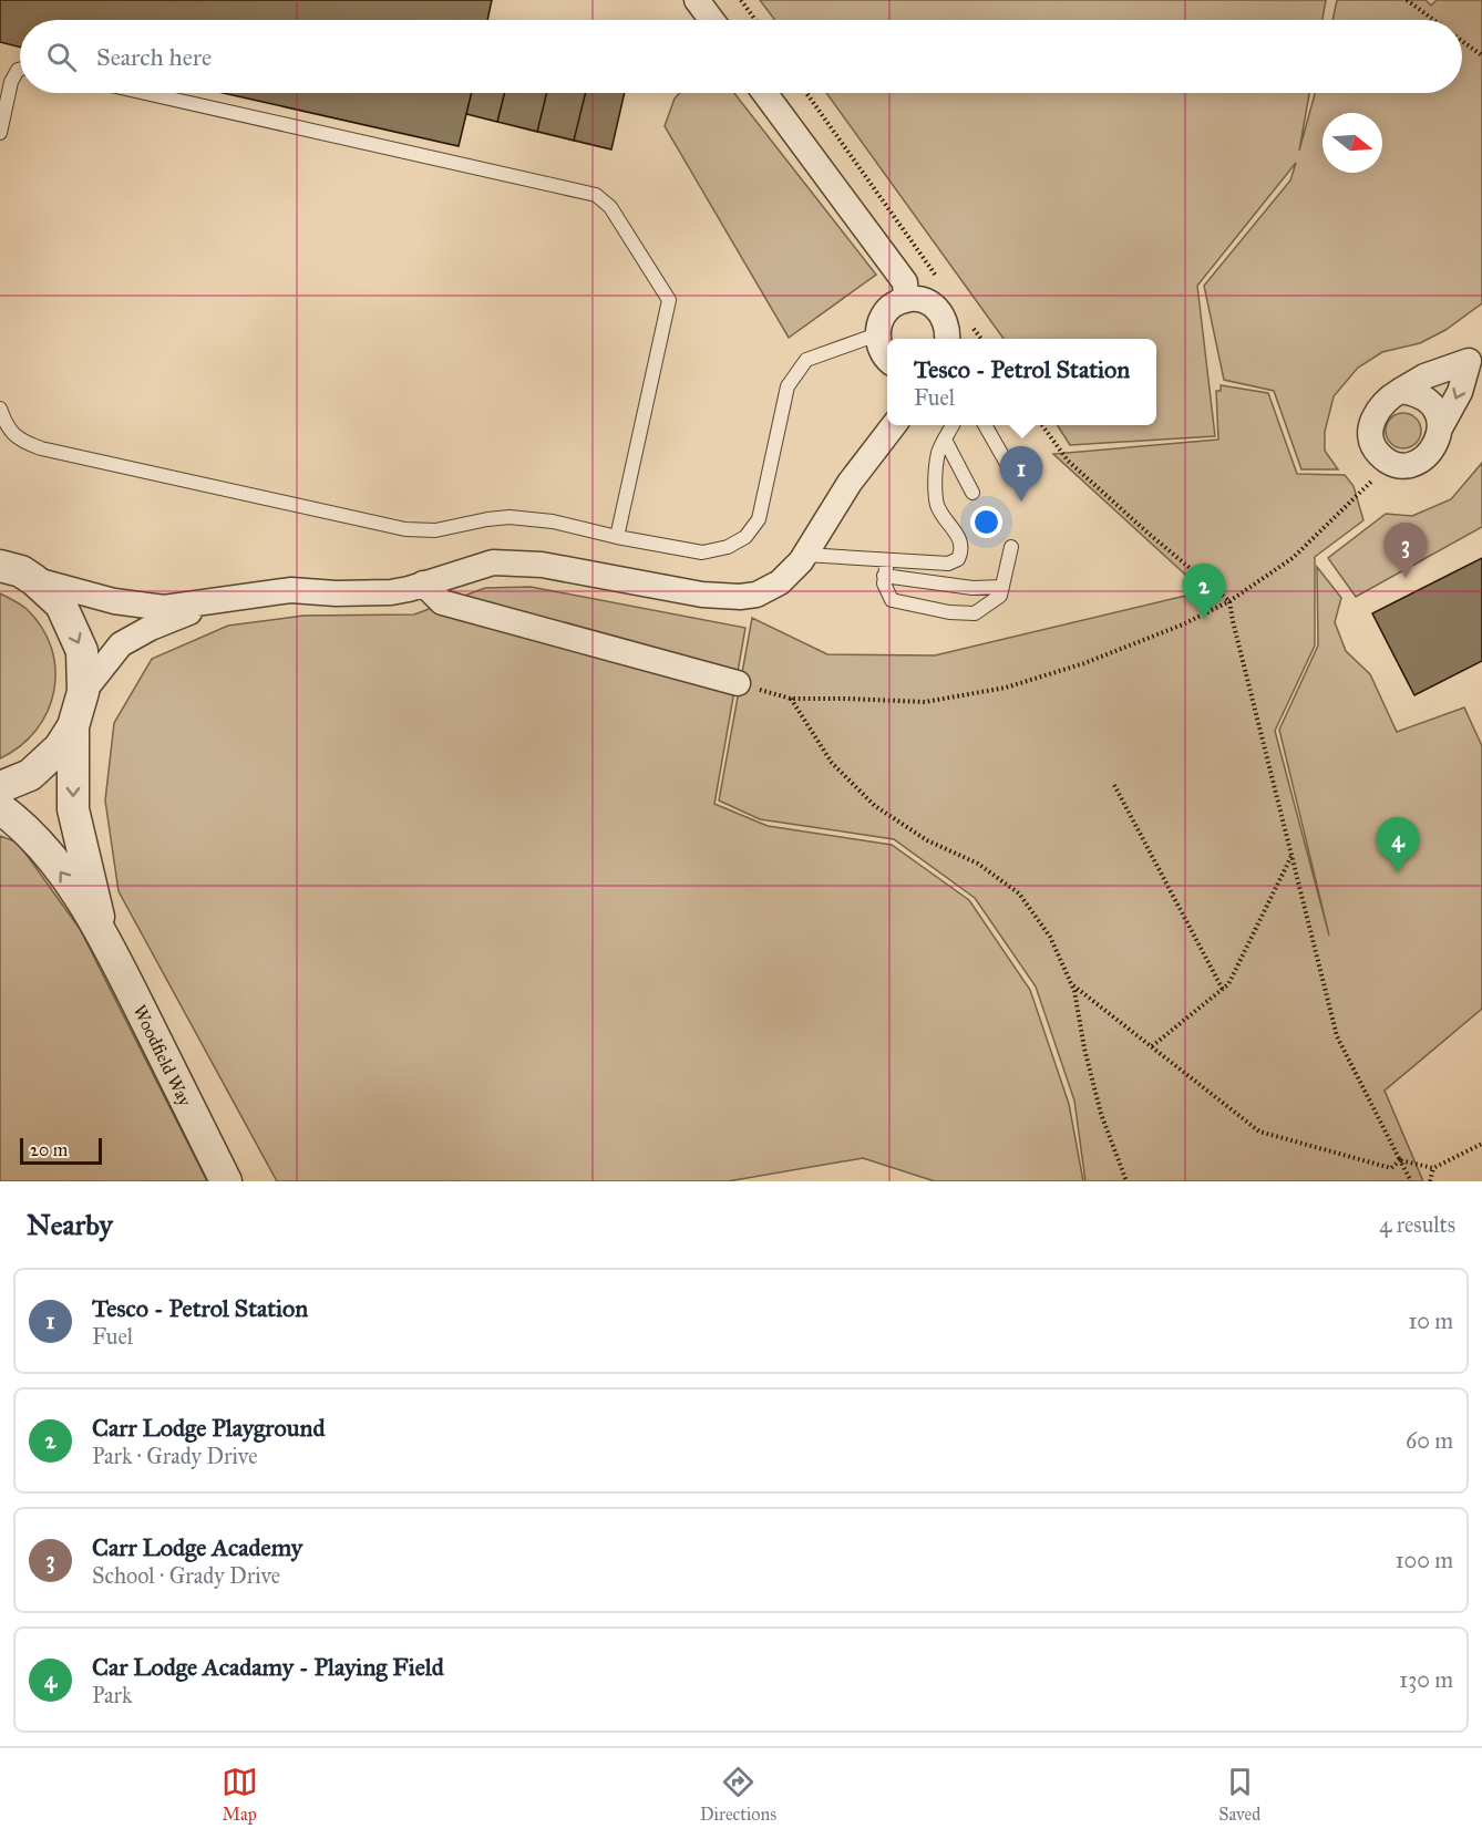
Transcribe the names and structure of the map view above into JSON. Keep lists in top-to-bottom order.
{
  "streets": {
    "street": ["Woodfield Way"]
  },
  "scale_bar": "20 m",
  "north": "right",
  "page": {
    "search": "Search here",
    "popup": ["Tesco - Petrol Station", "Fuel"],
    "pins": [
      "1",
      "3",
      "2",
      "4"
    ],
    "scale": "20 m",
    "heading": ["Nearby", "4 results"],
    "list": [
      {
        "mark": "1",
        "name": "Tesco - Petrol Station",
        "note": "Fuel",
        "value": "10 m"
      },
      {
        "mark": "2",
        "name": "Carr Lodge Playground",
        "note": "Park · Grady Drive",
        "value": "60 m"
      },
      {
        "mark": "3",
        "name": "Carr Lodge Academy",
        "note": "School · Grady Drive",
        "value": "100 m"
      },
      {
        "mark": "4",
        "name": "Car Lodge Acadamy - Playing Field",
        "note": "Park",
        "value": "130 m"
      }
    ],
    "nav": ["Map", "Directions", "Saved"]
  }
}
